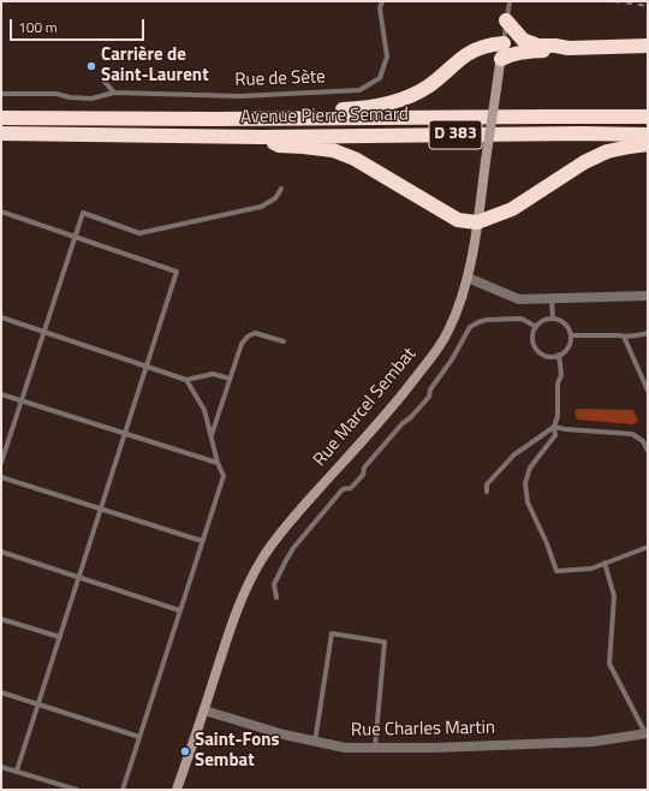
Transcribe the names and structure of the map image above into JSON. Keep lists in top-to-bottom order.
{
  "streets": {
    "highway": ["Avenue Pierre Semard", "D 383"],
    "main road": ["Rue Marcel Sembat"],
    "street": ["Rue Charles Martin"],
    "lane": ["Rue de Sète"]
  },
  "crossings": [
    ["Rue Marcel Sembat", "Rue Charles Martin"]
  ],
  "places": ["Carrière de Saint-Laurent", "Saint-Fons Sembat"],
  "scale_bar": "100 m"
}
